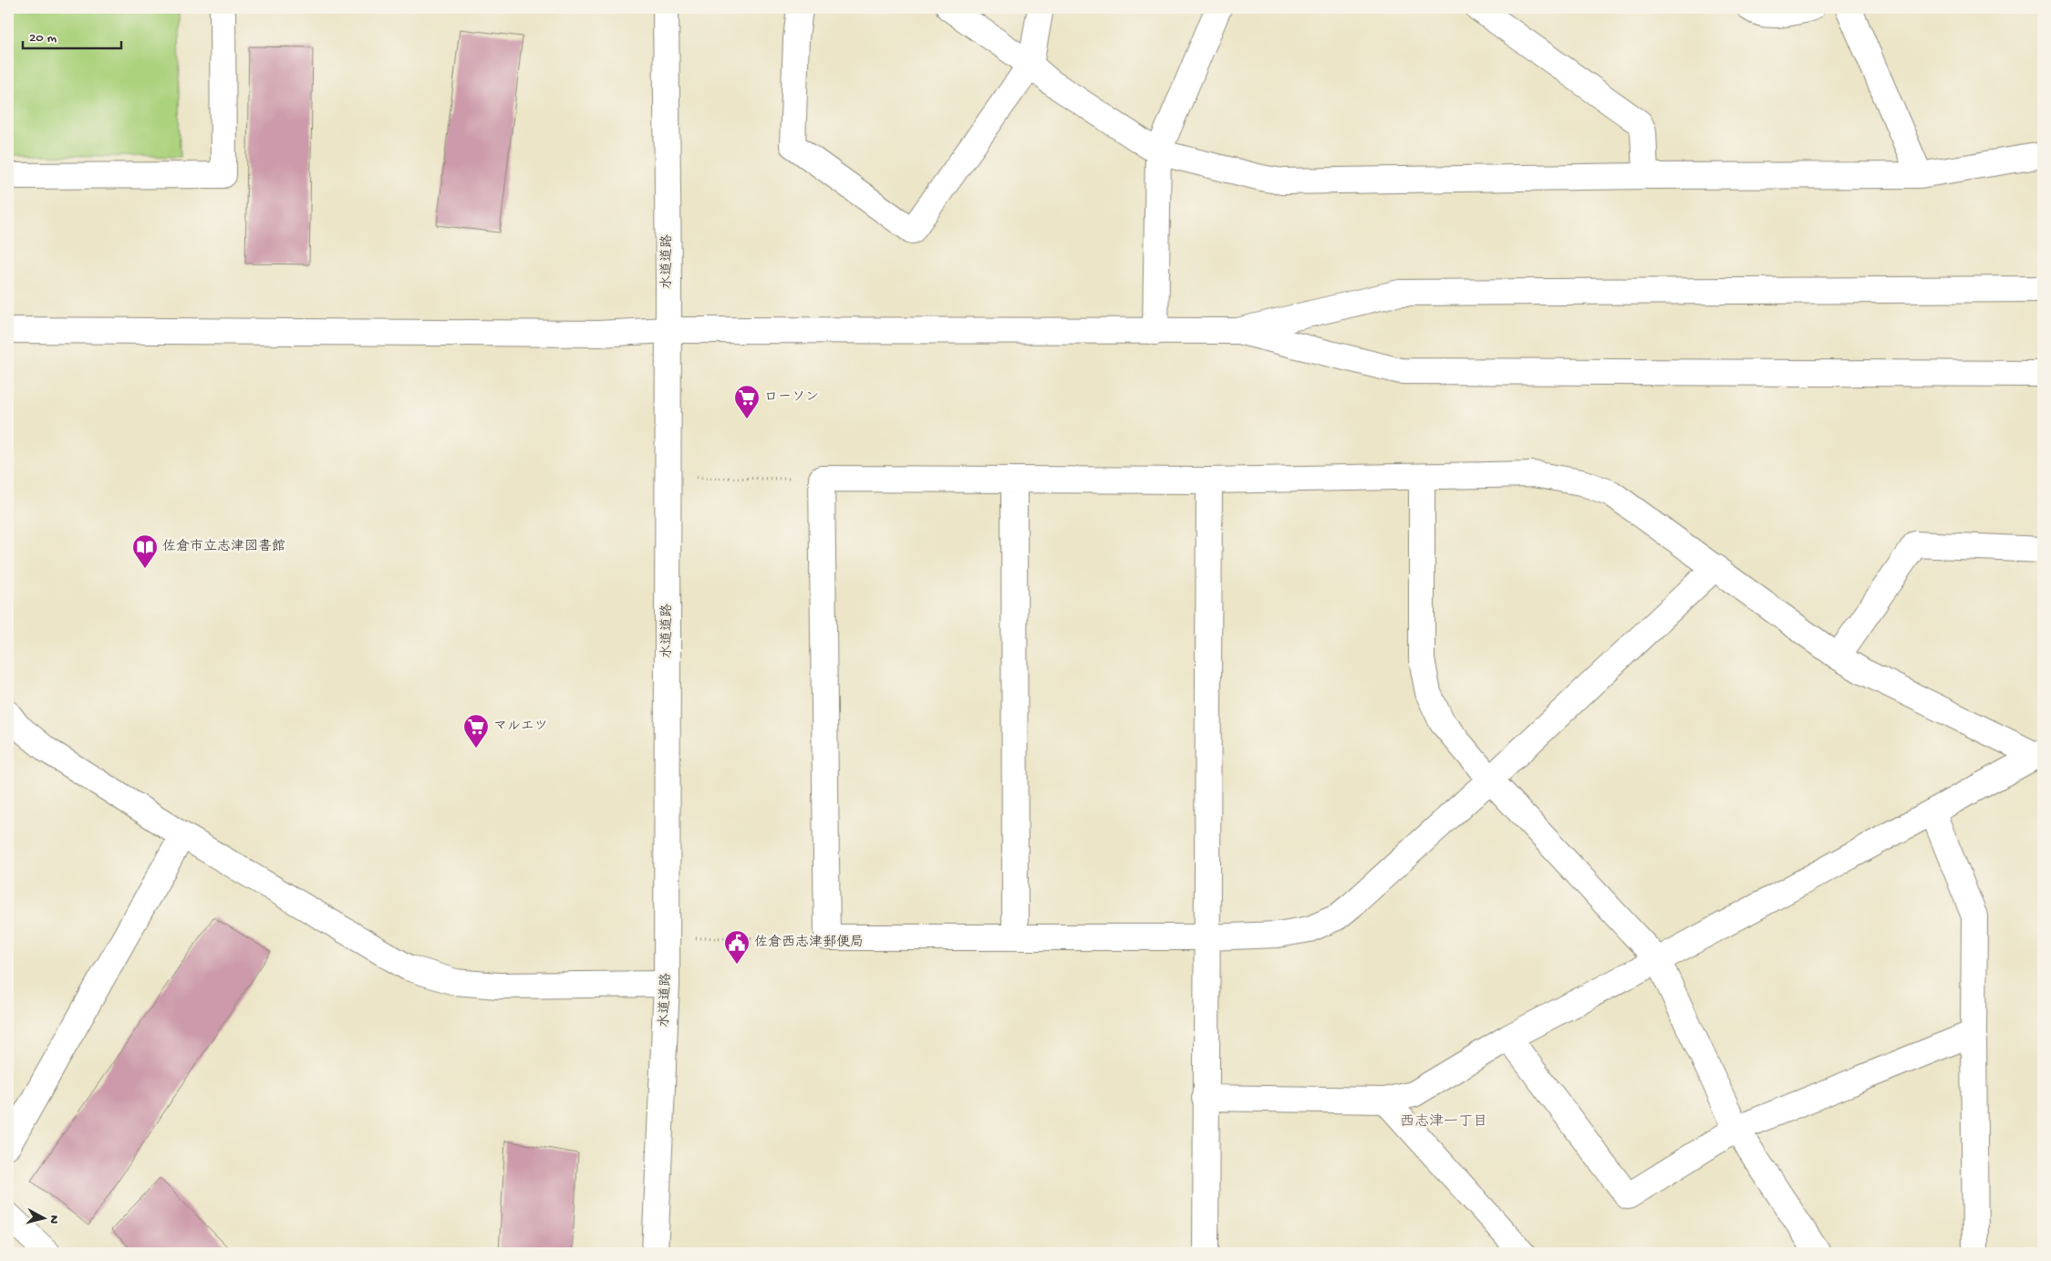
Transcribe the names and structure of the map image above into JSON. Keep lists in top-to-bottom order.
{
  "streets": {
    "street": ["水道道路"]
  },
  "districts": ["西志津一丁目"],
  "places": {
    "supermarket": ["ローソン", "マルエツ"],
    "library": ["佐倉市立志津図書館"],
    "public building": ["佐倉西志津郵便局"]
  },
  "scale_bar": "20 m",
  "north": "right"
}
